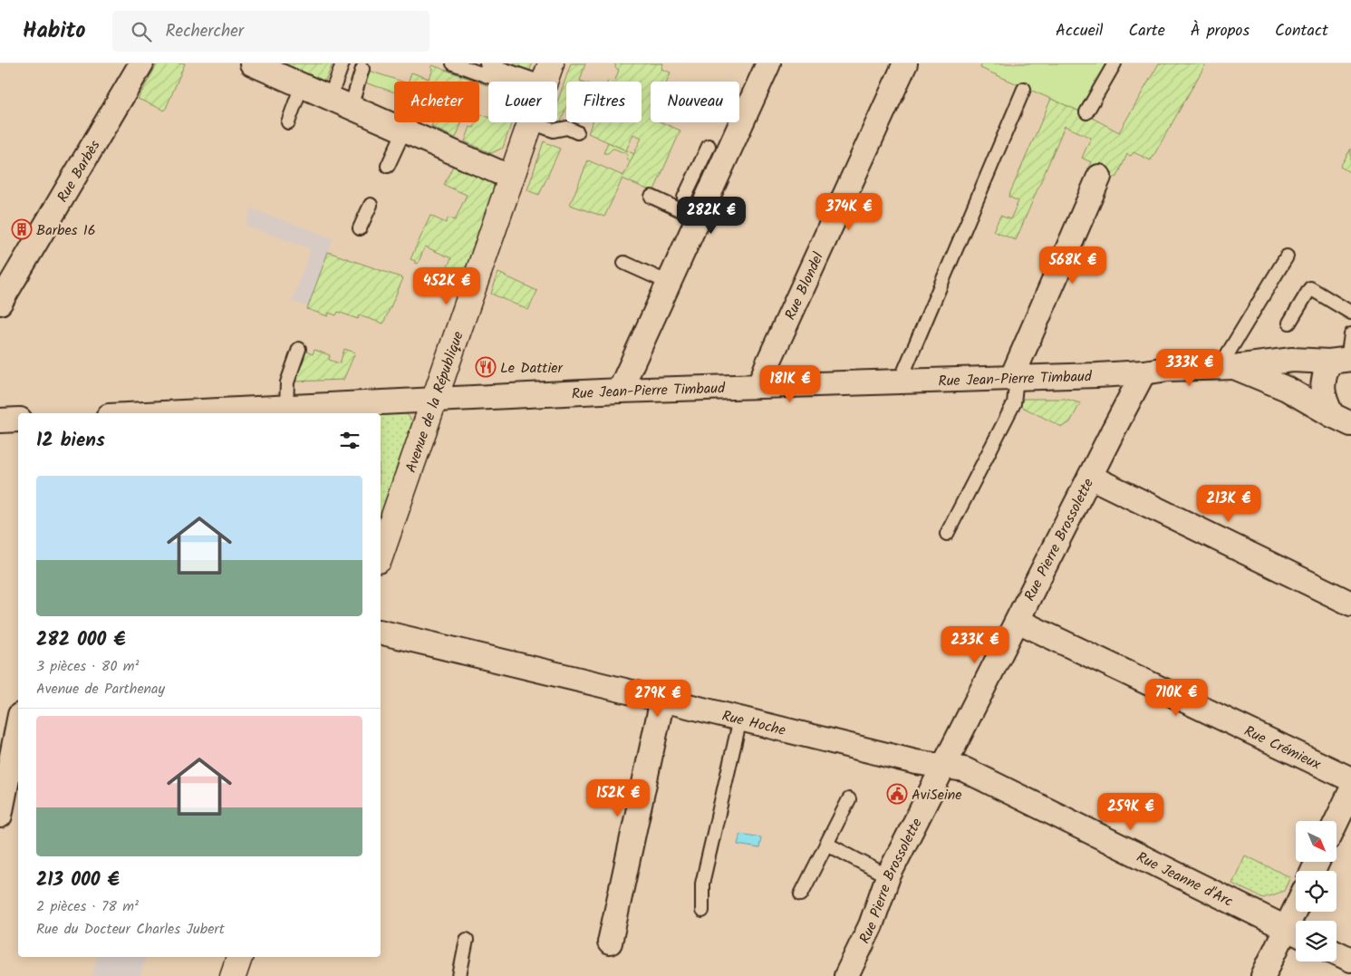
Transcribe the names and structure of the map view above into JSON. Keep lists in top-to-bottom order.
{
  "streets": {
    "street": [
      "Rue Barbès",
      "Rue Blondel",
      "Rue Jean-Pierre Timbaud",
      "Avenue de la République",
      "Rue Pierre Brossolette",
      "Rue Hoche",
      "Rue Crémieux",
      "Rue Jeanne d'Arc"
    ]
  },
  "crossings": [
    ["Rue Blondel", "Rue Jean-Pierre Timbaud"],
    ["Rue Jean-Pierre Timbaud", "Avenue de la République"],
    ["Rue Jean-Pierre Timbaud", "Rue Pierre Brossolette"],
    ["Rue Pierre Brossolette", "Rue Hoche"],
    ["Rue Pierre Brossolette", "Rue Crémieux"],
    ["Rue Pierre Brossolette", "Rue Jeanne d'Arc"],
    ["Rue Hoche", "Rue Jeanne d'Arc"]
  ],
  "places": {
    "building": ["Barbes 16"],
    "restaurant": ["Le Dattier"],
    "public building": ["AviSeine"]
  },
  "north": "bottom right",
  "page": {
    "header": "Habito",
    "search": "Rechercher",
    "nav": [
      "Accueil",
      "Carte",
      "À propos",
      "Contact"
    ],
    "chip": [
      "Acheter",
      "Louer",
      "Filtres",
      "Nouveau"
    ],
    "price": [
      "374K €",
      "282K €",
      "568K €",
      "452K €",
      "333K €",
      "181K €",
      "213K €",
      "233K €",
      "710K €",
      "279K €",
      "152K €",
      "259K €"
    ],
    "heading": "12 biens",
    "list": [
      {
        "name": "282 000 €",
        "note": "3 pièces · 80 m² · Avenue de Parthenay"
      },
      {
        "name": "213 000 €",
        "note": "2 pièces · 78 m² · Rue du Docteur Charles Jubert"
      }
    ]
  }
}
